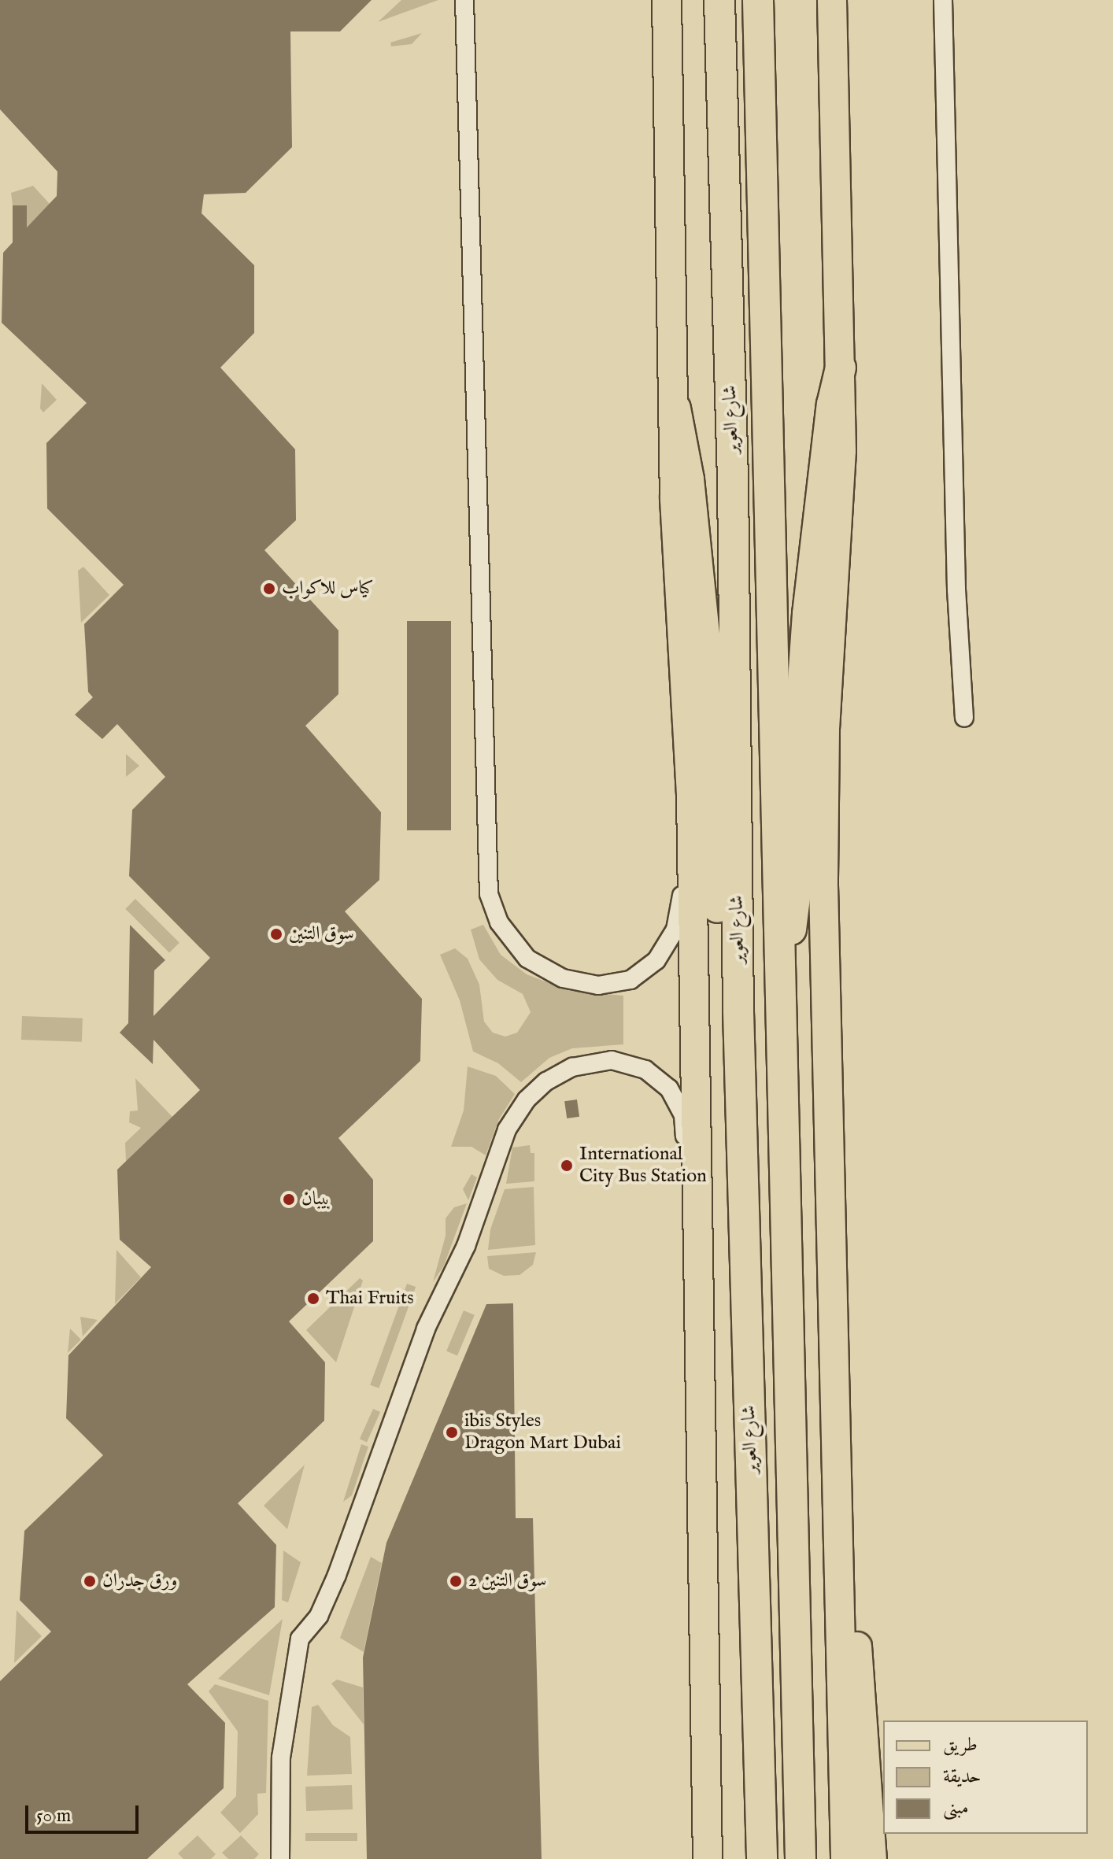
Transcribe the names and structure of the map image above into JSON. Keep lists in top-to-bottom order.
{
  "streets": {
    "highway": ["شارع العوير"]
  },
  "places": [
    "كياس للاكواب",
    "سوق التنين",
    "International City Bus Station",
    "بيبان",
    "Thai Fruits",
    "ibis Styles Dragon Mart Dubai",
    "ورق جدران",
    "سوق التنين 2"
  ],
  "legend": ["طريق", "حديقة", "مبنى"],
  "scale_bar": "50 m"
}
